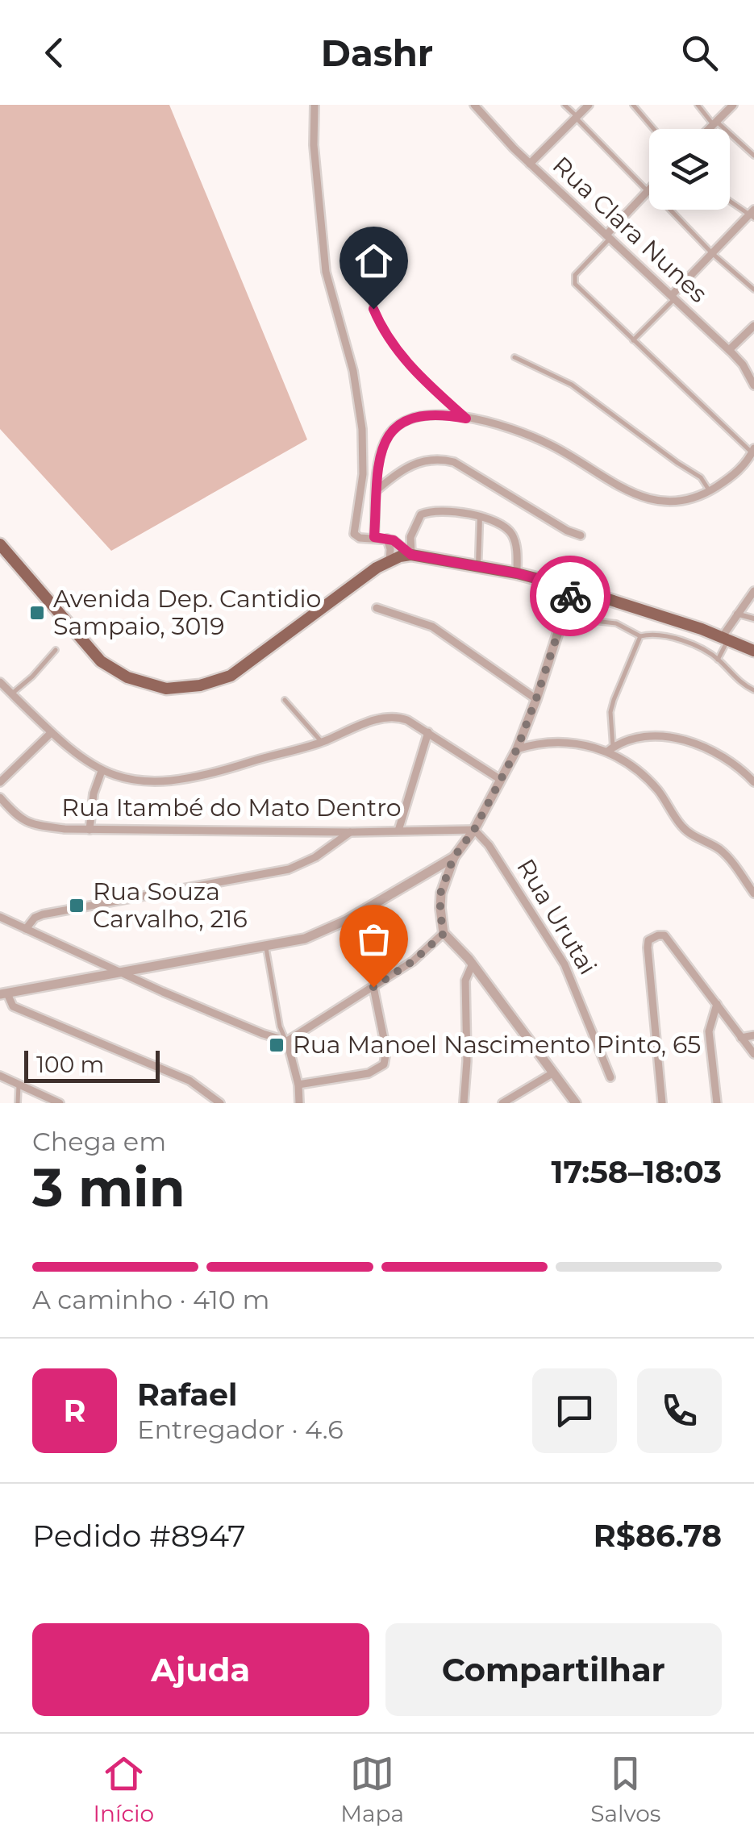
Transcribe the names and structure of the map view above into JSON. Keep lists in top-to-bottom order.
{
  "streets": {
    "street": ["Rua Clara Nunes", "Rua Itambé do Mato Dentro", "Rua Urutai"]
  },
  "crossings": [
    ["Rua Itambé do Mato Dentro", "Rua Urutai"]
  ],
  "places": {
    "transit": ["Avenida Dep. Cantidio Sampaio, 3019", "Rua Souza Carvalho, 216", "Rua Manoel Nascimento Pinto, 65"]
  },
  "scale_bar": "100 m",
  "page": {
    "header": "Dashr",
    "scale": "100 m",
    "heading": ["3 min", "Chega em", "17:58–18:03"],
    "panel": [
      "Rafael",
      "Entregador · 4.6",
      "Pedido #8947",
      "R$86.78"
    ],
    "bar": "A caminho · 410 m",
    "round": "R",
    "buttons": ["Ajuda", "Compartilhar"],
    "tabs": ["Início", "Mapa", "Salvos"]
  }
}
